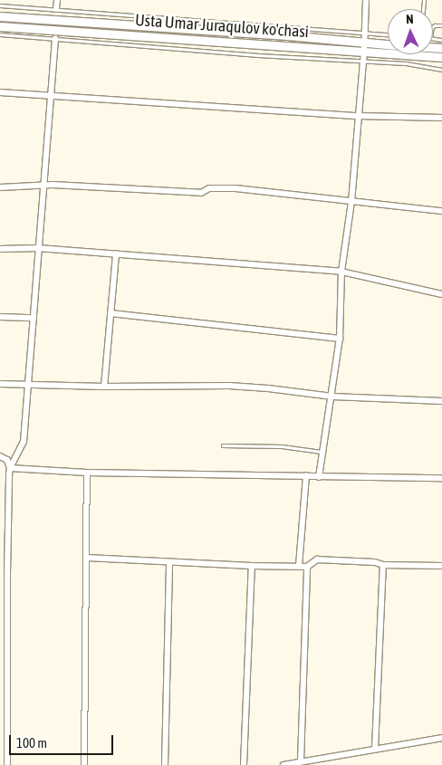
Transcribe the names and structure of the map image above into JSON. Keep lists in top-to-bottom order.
{
  "streets": {
    "main road": ["Usta Umar Juraqulov ko'chasi"]
  },
  "scale_bar": "100 m",
  "north": "top"
}
